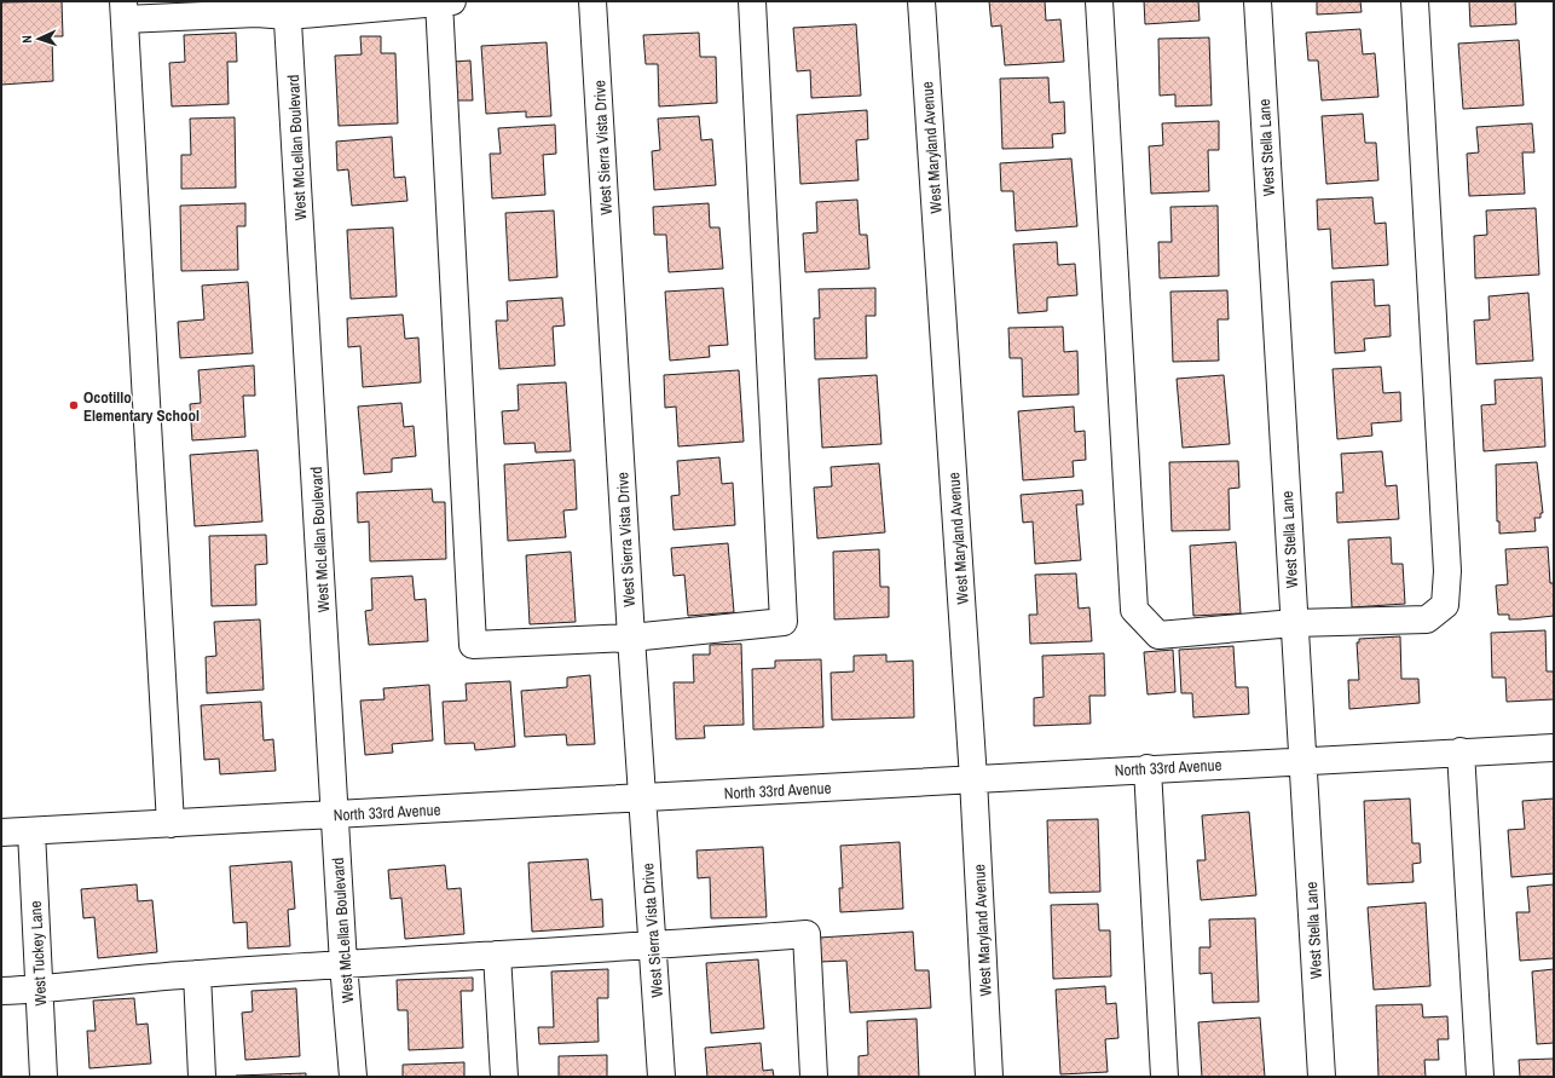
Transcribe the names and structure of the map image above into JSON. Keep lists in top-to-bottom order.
{
  "streets": {
    "street": [
      "West McLellan Boulevard",
      "West Sierra Vista Drive",
      "West Maryland Avenue",
      "West Stella Lane",
      "North 33rd Avenue",
      "West Tuckey Lane"
    ]
  },
  "crossings": [
    ["West McLellan Boulevard", "North 33rd Avenue"],
    ["West Sierra Vista Drive", "North 33rd Avenue"],
    ["West Maryland Avenue", "North 33rd Avenue"],
    ["West Stella Lane", "North 33rd Avenue"],
    ["North 33rd Avenue", "West Tuckey Lane"]
  ],
  "places": ["Ocotillo Elementary School"],
  "north": "left"
}
